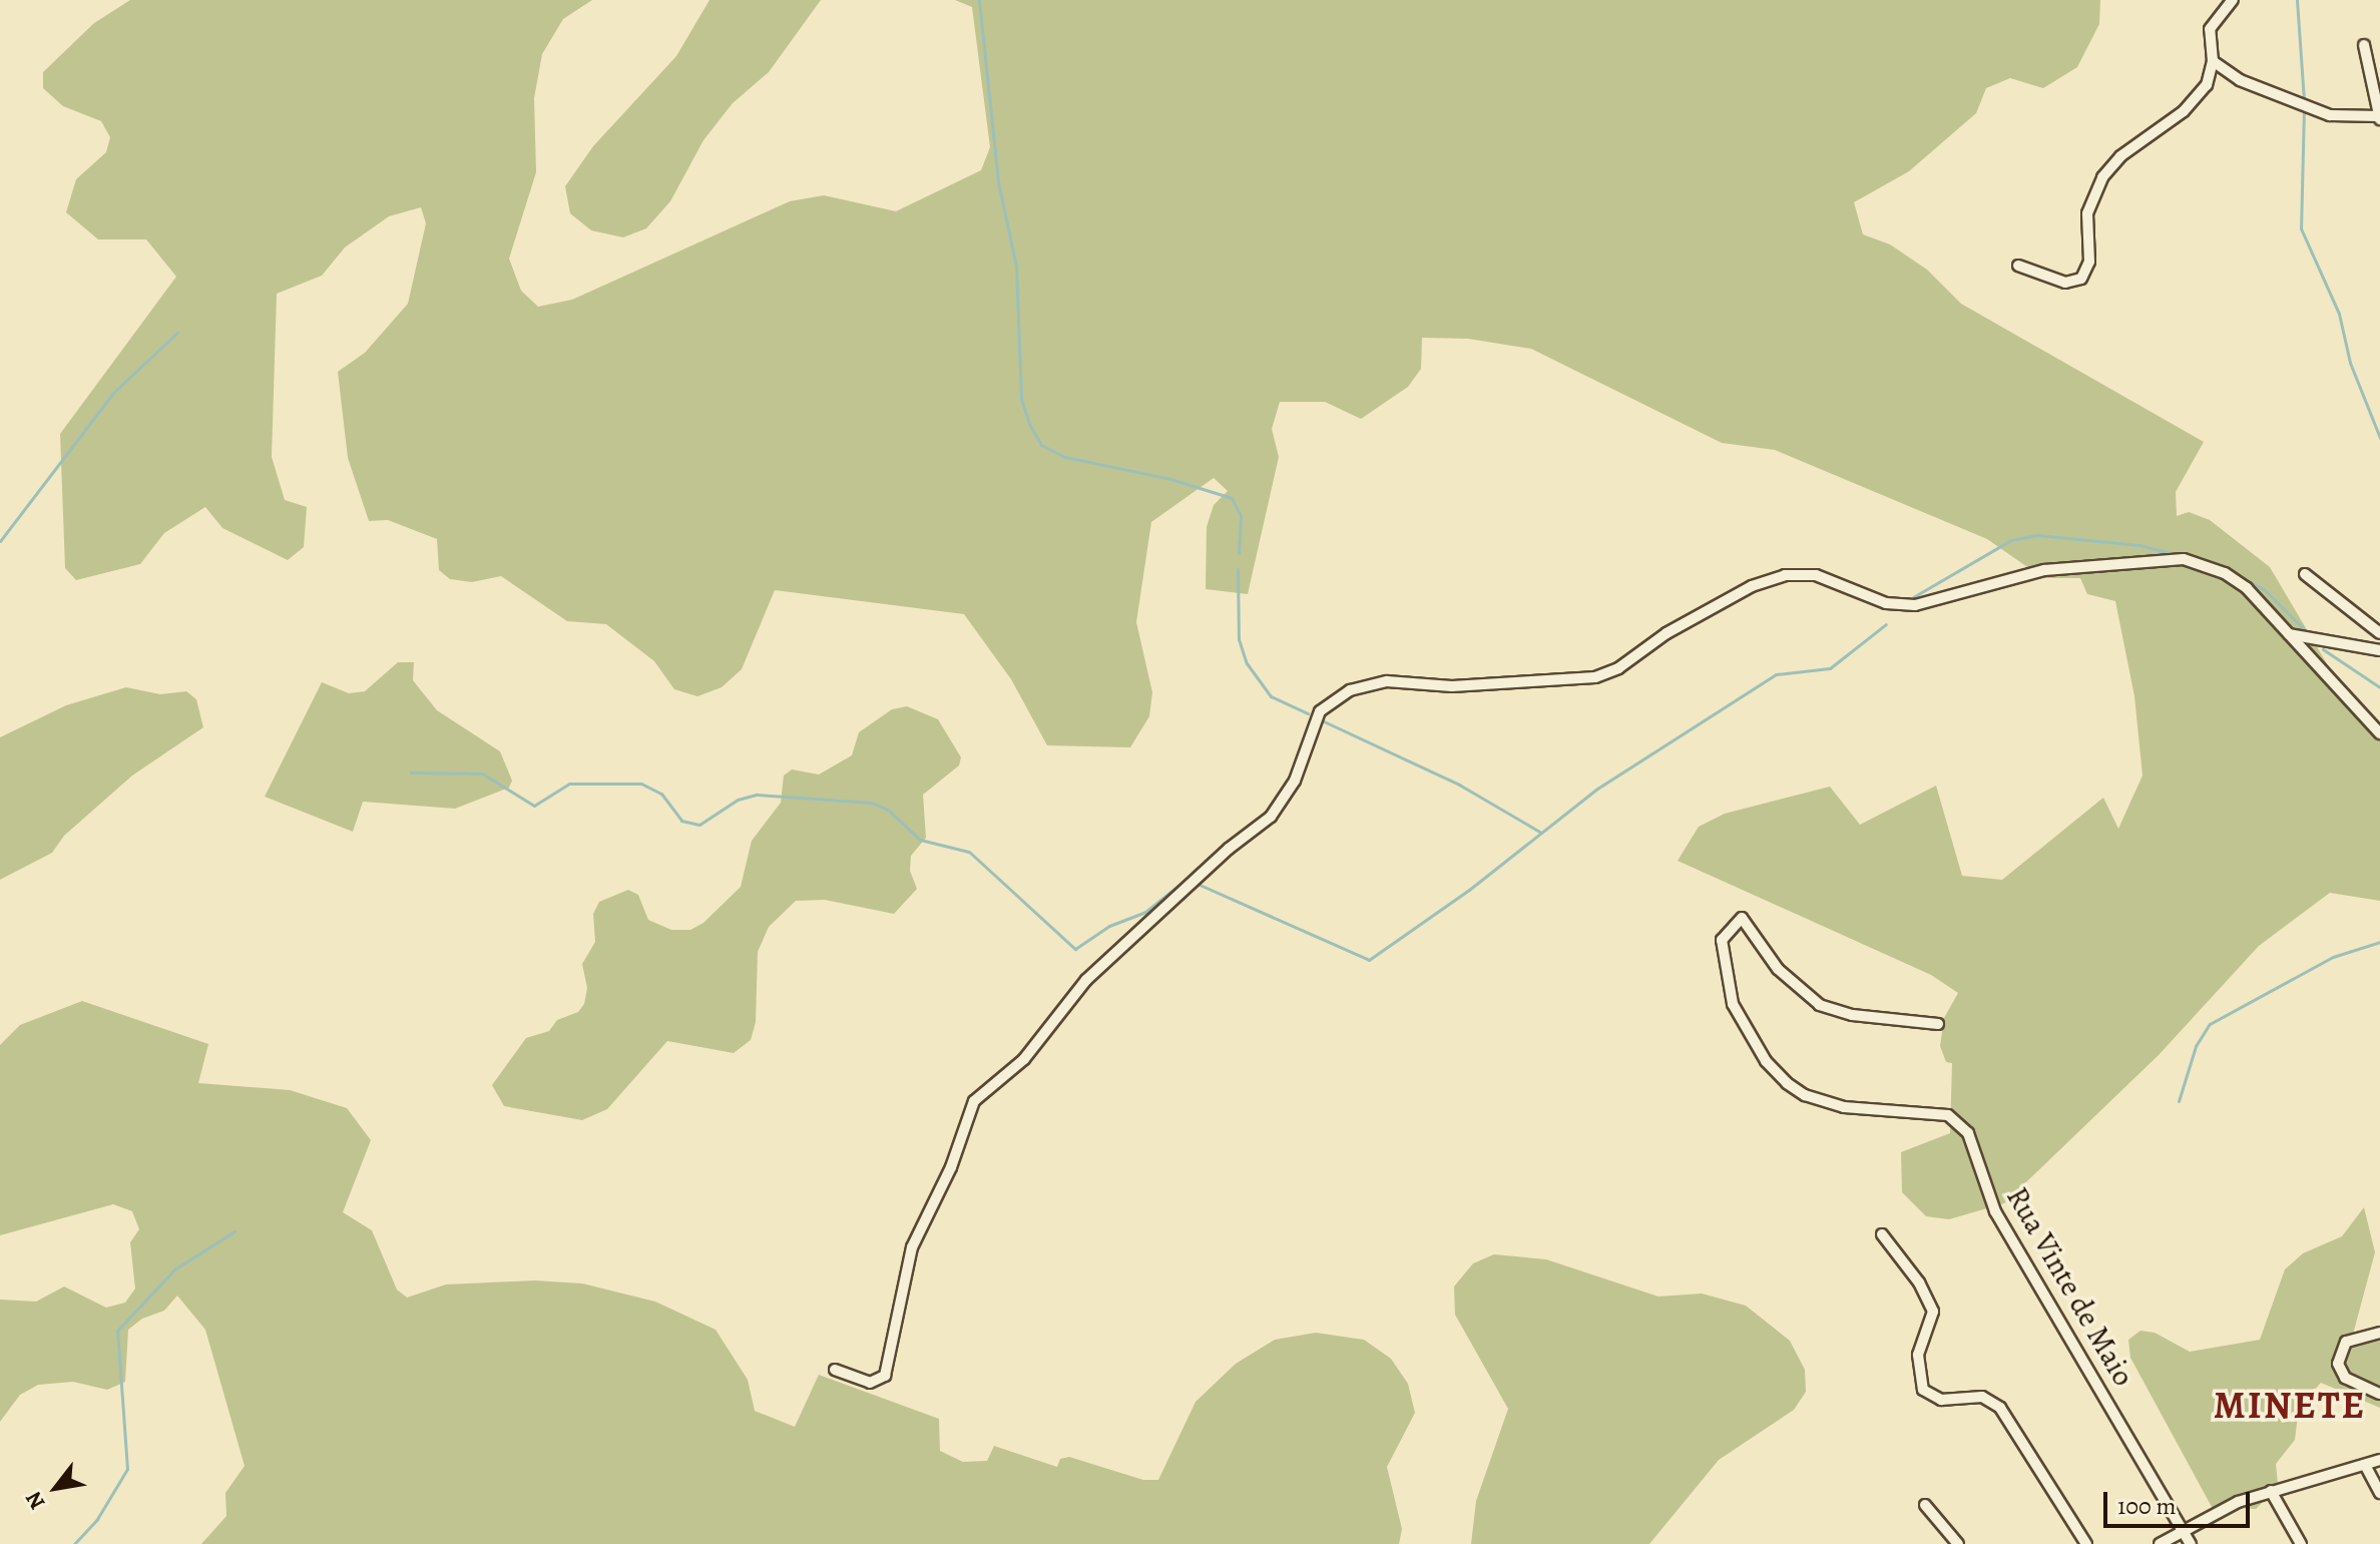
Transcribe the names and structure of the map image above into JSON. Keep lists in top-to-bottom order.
{
  "streets": {
    "street": ["Rua Vinte de Maio"]
  },
  "districts": ["MINETE"],
  "scale_bar": "100 m",
  "north": "bottom left"
}
